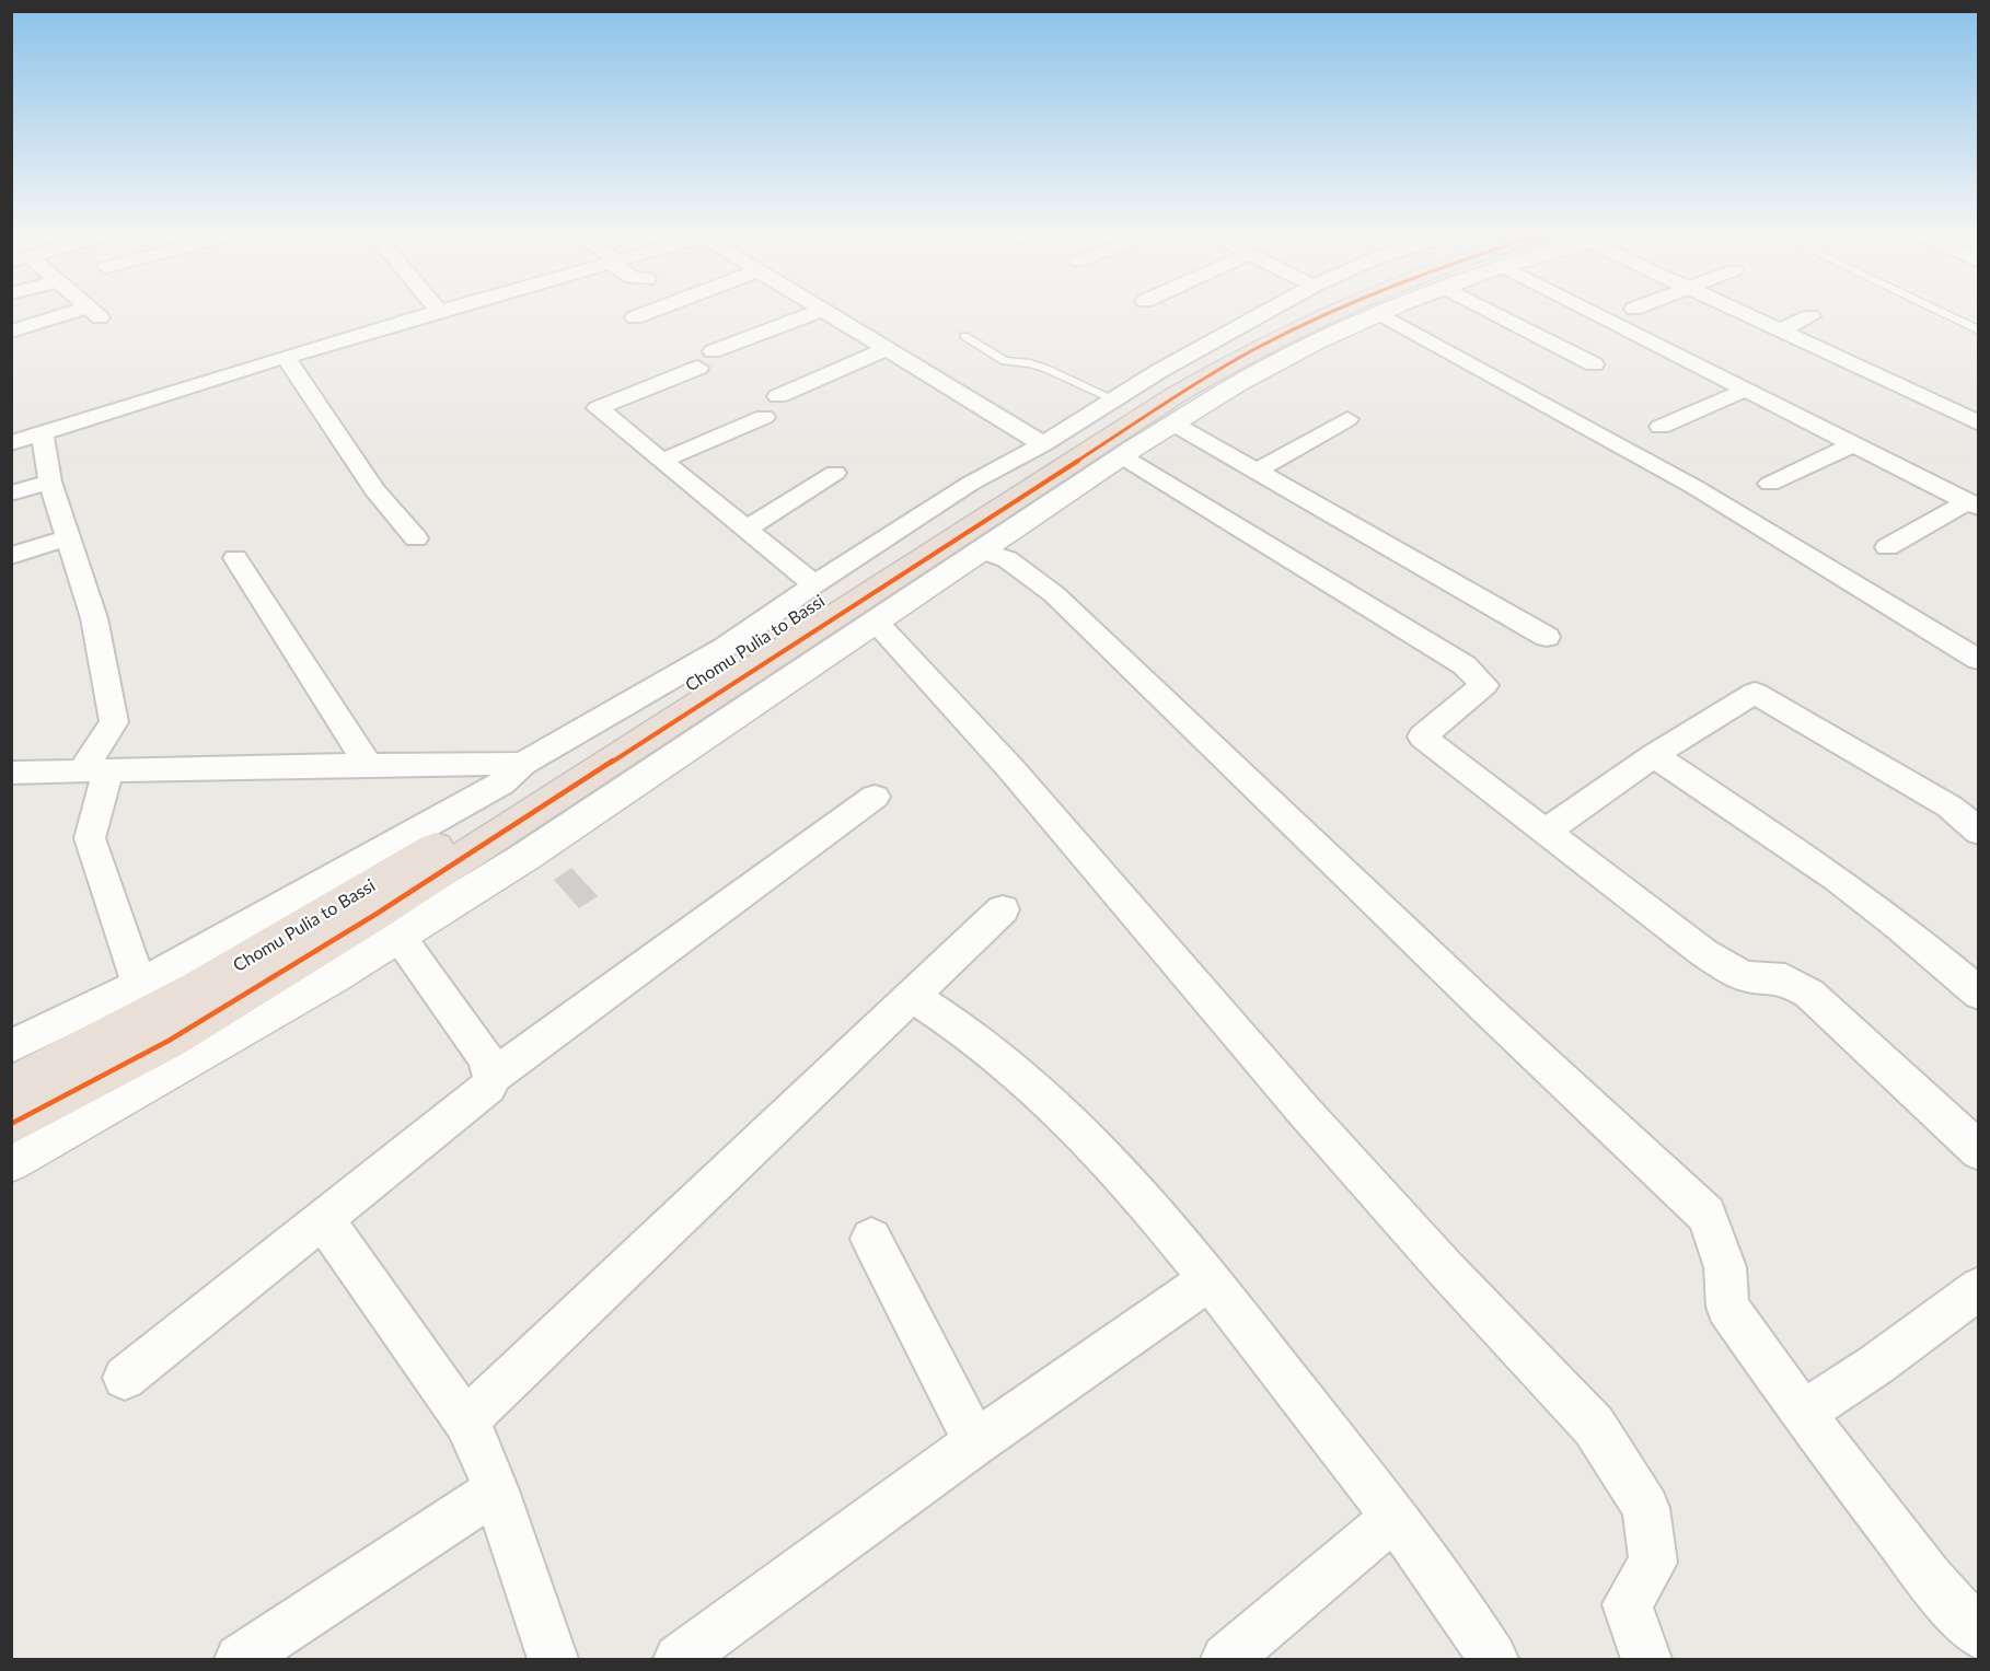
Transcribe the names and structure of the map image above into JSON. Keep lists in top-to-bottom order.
{
  "streets": {
    "highway": ["Chomu Pulia to Bassi"]
  }
}
